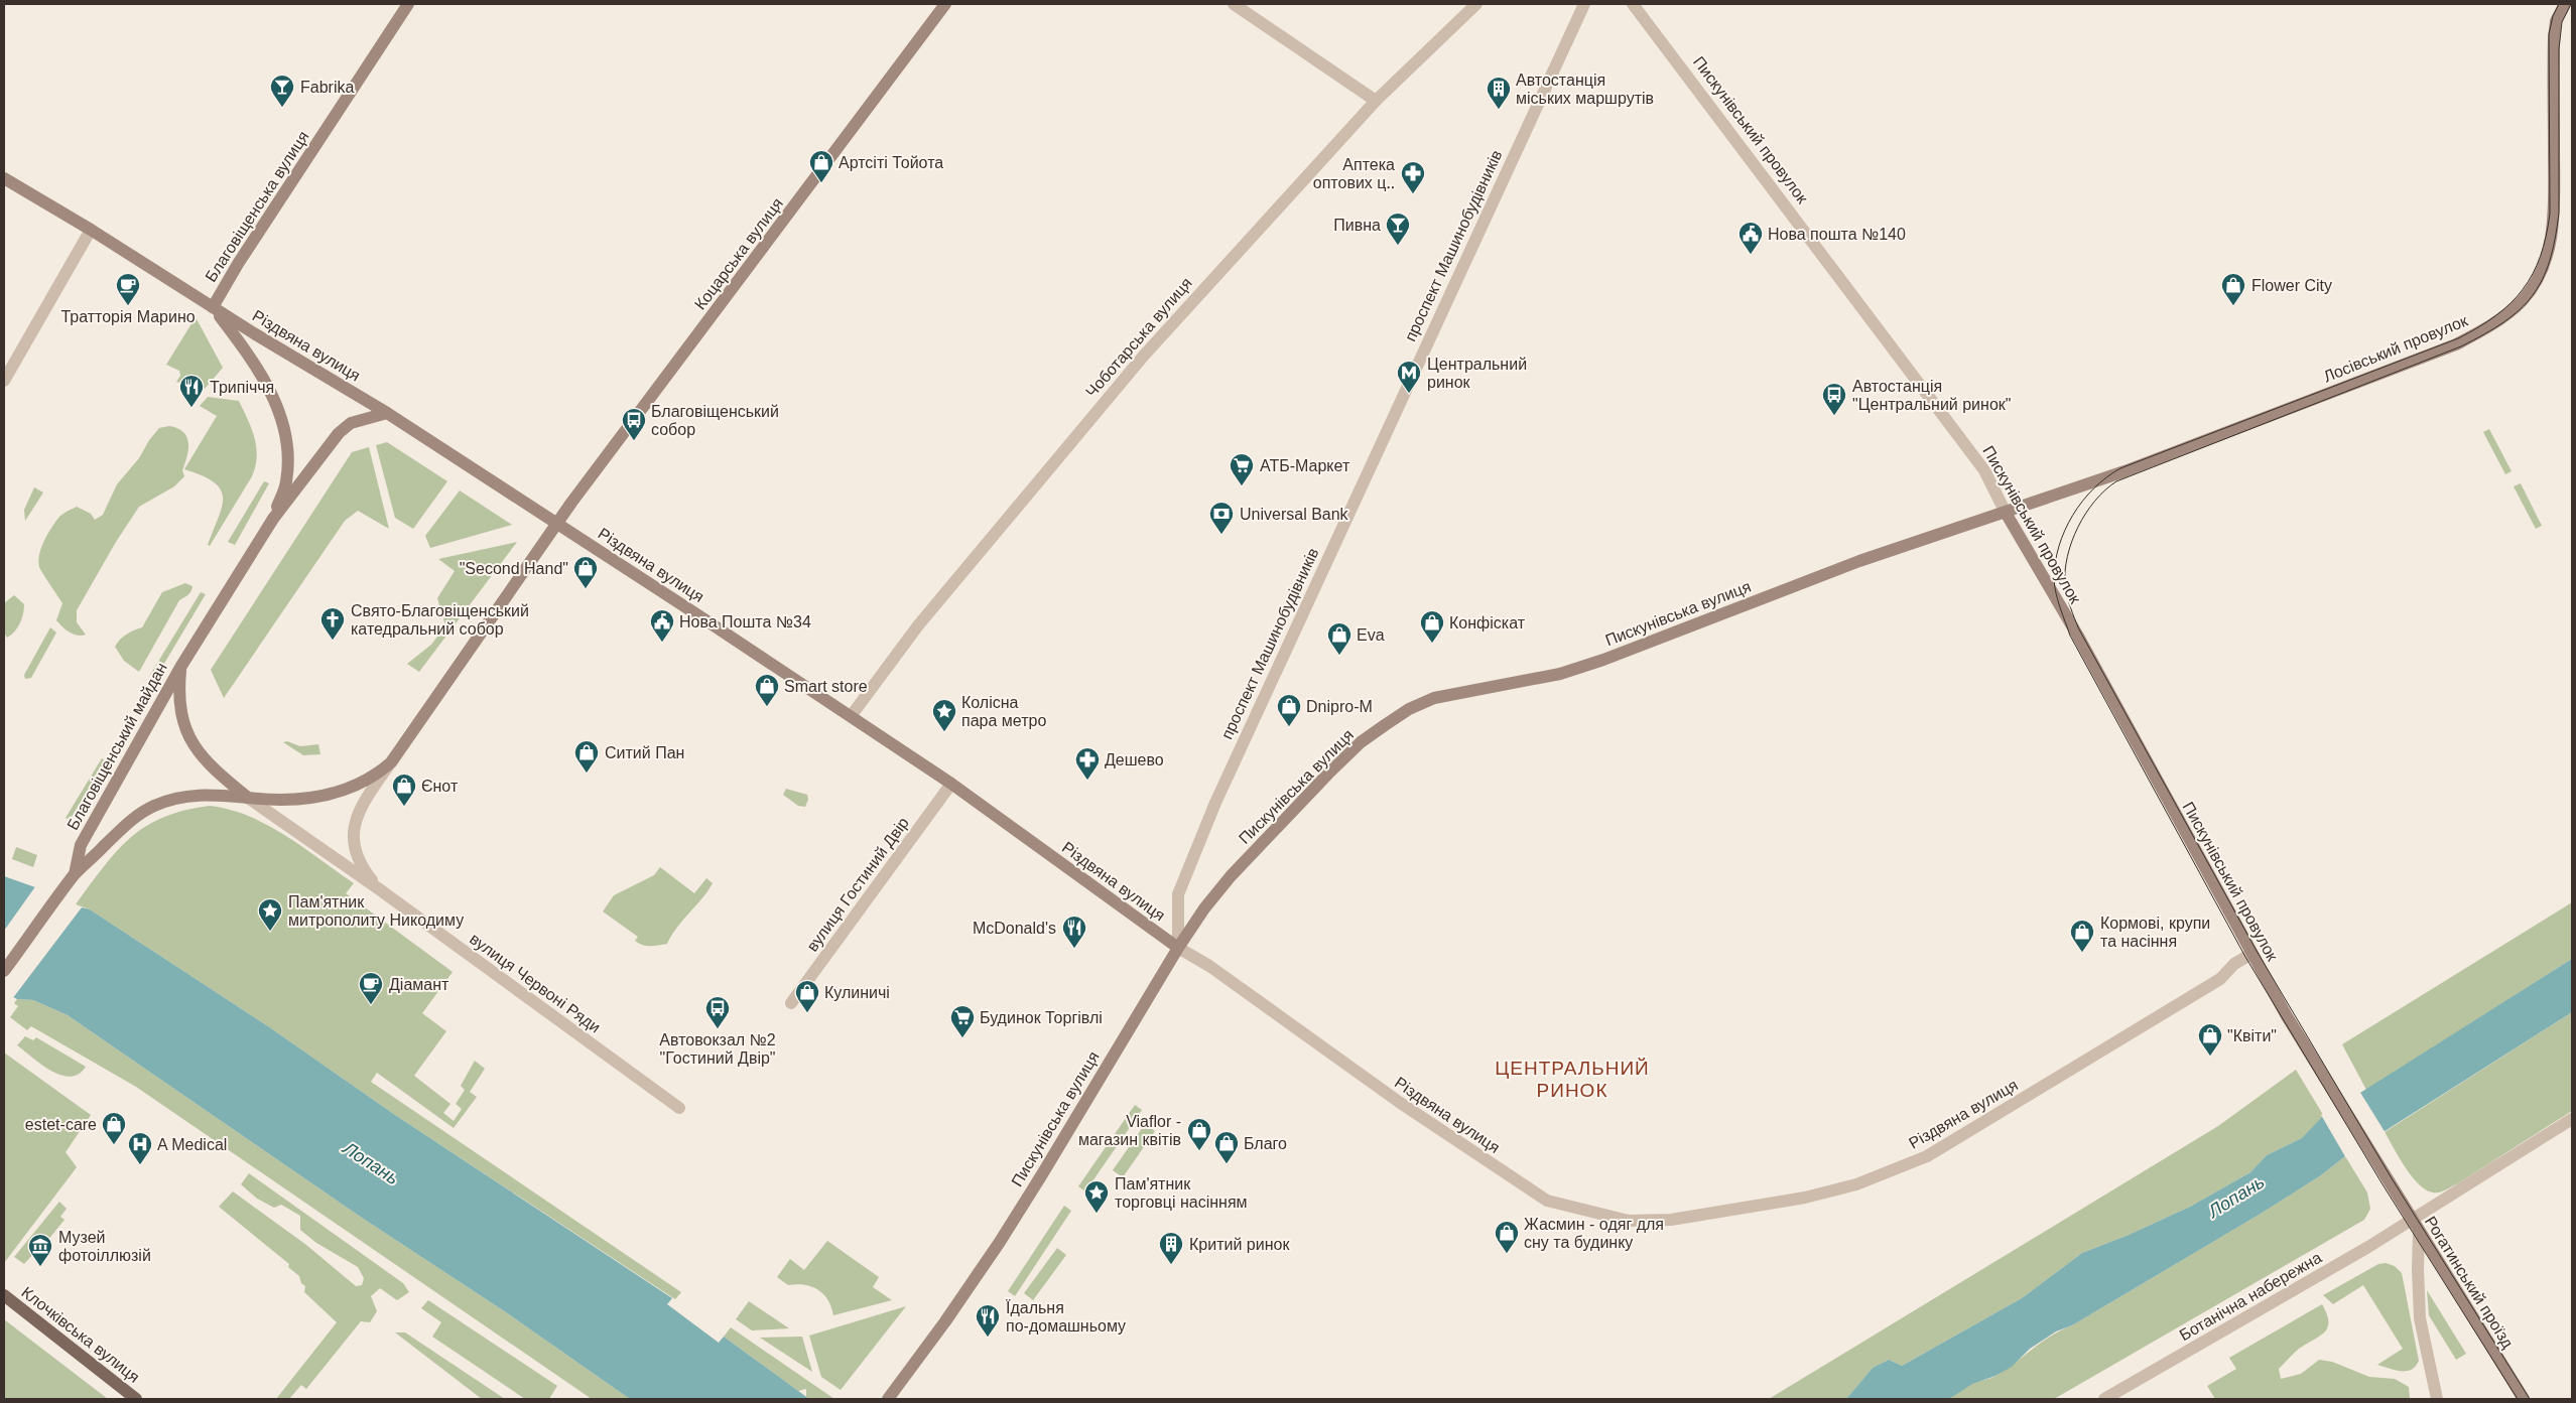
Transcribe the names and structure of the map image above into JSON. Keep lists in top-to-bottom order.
{
  "streets": {
    "main road": ["Клочківська вулиця"],
    "street": [
      "Пискунівський провулок",
      "Благовіщенська вулиця",
      "проспект Машинобудівників",
      "Коцарська вулиця",
      "Чоботарська вулиця",
      "Різдвяна вулиця",
      "Лосівський провулок",
      "Пискунівська вулиця",
      "Благовіщенський майдан",
      "вулиця Гостиний Двір",
      "вулиця Червоні Ряди",
      "Рогатинський проїзд",
      "Ботанічна набережна"
    ]
  },
  "crossings": [
    ["Пискунівський провулок", "Різдвяна вулиця"],
    ["Пискунівський провулок", "Лосівський провулок"],
    ["Пискунівський провулок", "Пискунівська вулиця"],
    ["Пискунівський провулок", "Рогатинський проїзд"],
    ["Благовіщенська вулиця", "Різдвяна вулиця"],
    ["Благовіщенська вулиця", "Благовіщенський майдан"],
    ["проспект Машинобудівників", "Різдвяна вулиця"],
    ["проспект Машинобудівників", "Пискунівська вулиця"],
    ["Коцарська вулиця", "Різдвяна вулиця"],
    ["Чоботарська вулиця", "Різдвяна вулиця"],
    ["Різдвяна вулиця", "Пискунівська вулиця"],
    ["Різдвяна вулиця", "вулиця Гостиний Двір"],
    ["Лосівський провулок", "Пискунівська вулиця"],
    ["Рогатинський проїзд", "Ботанічна набережна"]
  ],
  "districts": ["ЦЕНТРАЛЬНИЙ РИНОК"],
  "water": ["Лопань"],
  "places": {
    "bar": ["Fabrika", "Пивна"],
    "building": ["Автостанція міських маршрутів", "Критий ринок"],
    "shop": [
      "Артсіті Тойота",
      "Flower City",
      "\"Second Hand\"",
      "Конфіскат",
      "Eva",
      "Smart store",
      "Dnipro-M",
      "Ситий Пан",
      "Єнот",
      "Кормові, крупи та насіння",
      "Кулиничі",
      "\"Квіти\"",
      "estet-care",
      "Viaflor - магазин квітів",
      "Благо",
      "Жасмин - одяг для сну та будинку"
    ],
    "pharmacy": ["Аптека оптових ц‥", "Дешево"],
    "public building": ["Нова пошта №140", "Нова Пошта №34"],
    "cafe": ["Тратторія Марино", "Діамант"],
    "metro station": ["Центральний ринок"],
    "restaurant": ["Трипіччя", "McDonald's", "Їдальня по-домашньому"],
    "bus stop": ["Автостанція \"Центральний ринок\"", "Благовіщенський собор", "Автовокзал №2 \"Гостиний Двір\""],
    "supermarket": ["АТБ-Маркет", "Будинок Торгівлі"],
    "bank": ["Universal Bank"],
    "church": ["Свято-Благовіщенський катедральний собор"],
    "place": ["Колісна пара метро", "Пам'ятник митрополиту Никодиму", "Пам'ятник торговці насінням"],
    "hospital": ["A Medical"],
    "museum": ["Музей фотоіллюзій"]
  }
}
